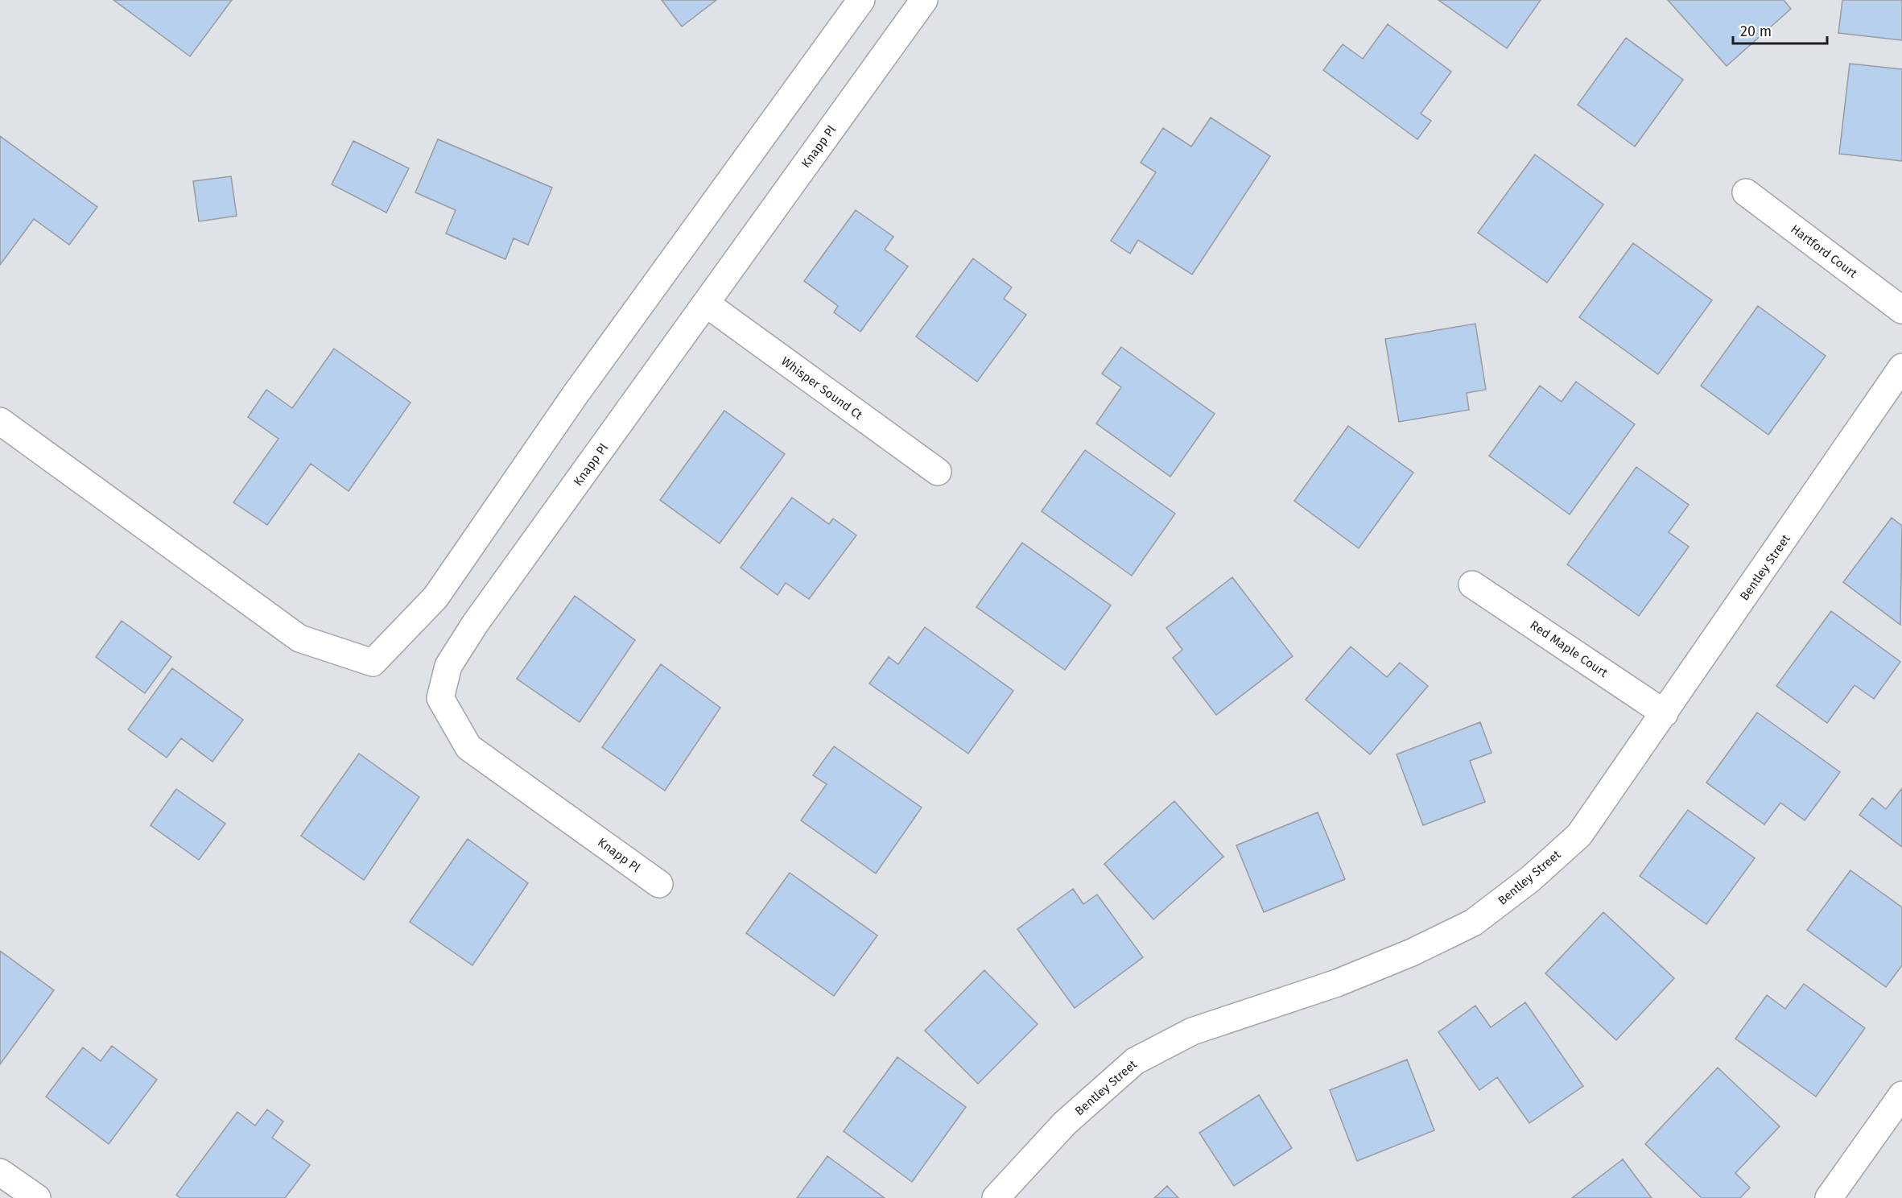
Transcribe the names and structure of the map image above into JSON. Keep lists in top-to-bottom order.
{
  "streets": {
    "street": [
      "Knapp Pl",
      "Hartford Court",
      "Whisper Sound Ct",
      "Bentley Street",
      "Red Maple Court"
    ]
  },
  "crossings": [
    ["Knapp Pl", "Whisper Sound Ct"],
    ["Bentley Street", "Red Maple Court"]
  ],
  "scale_bar": "20 m"
}
